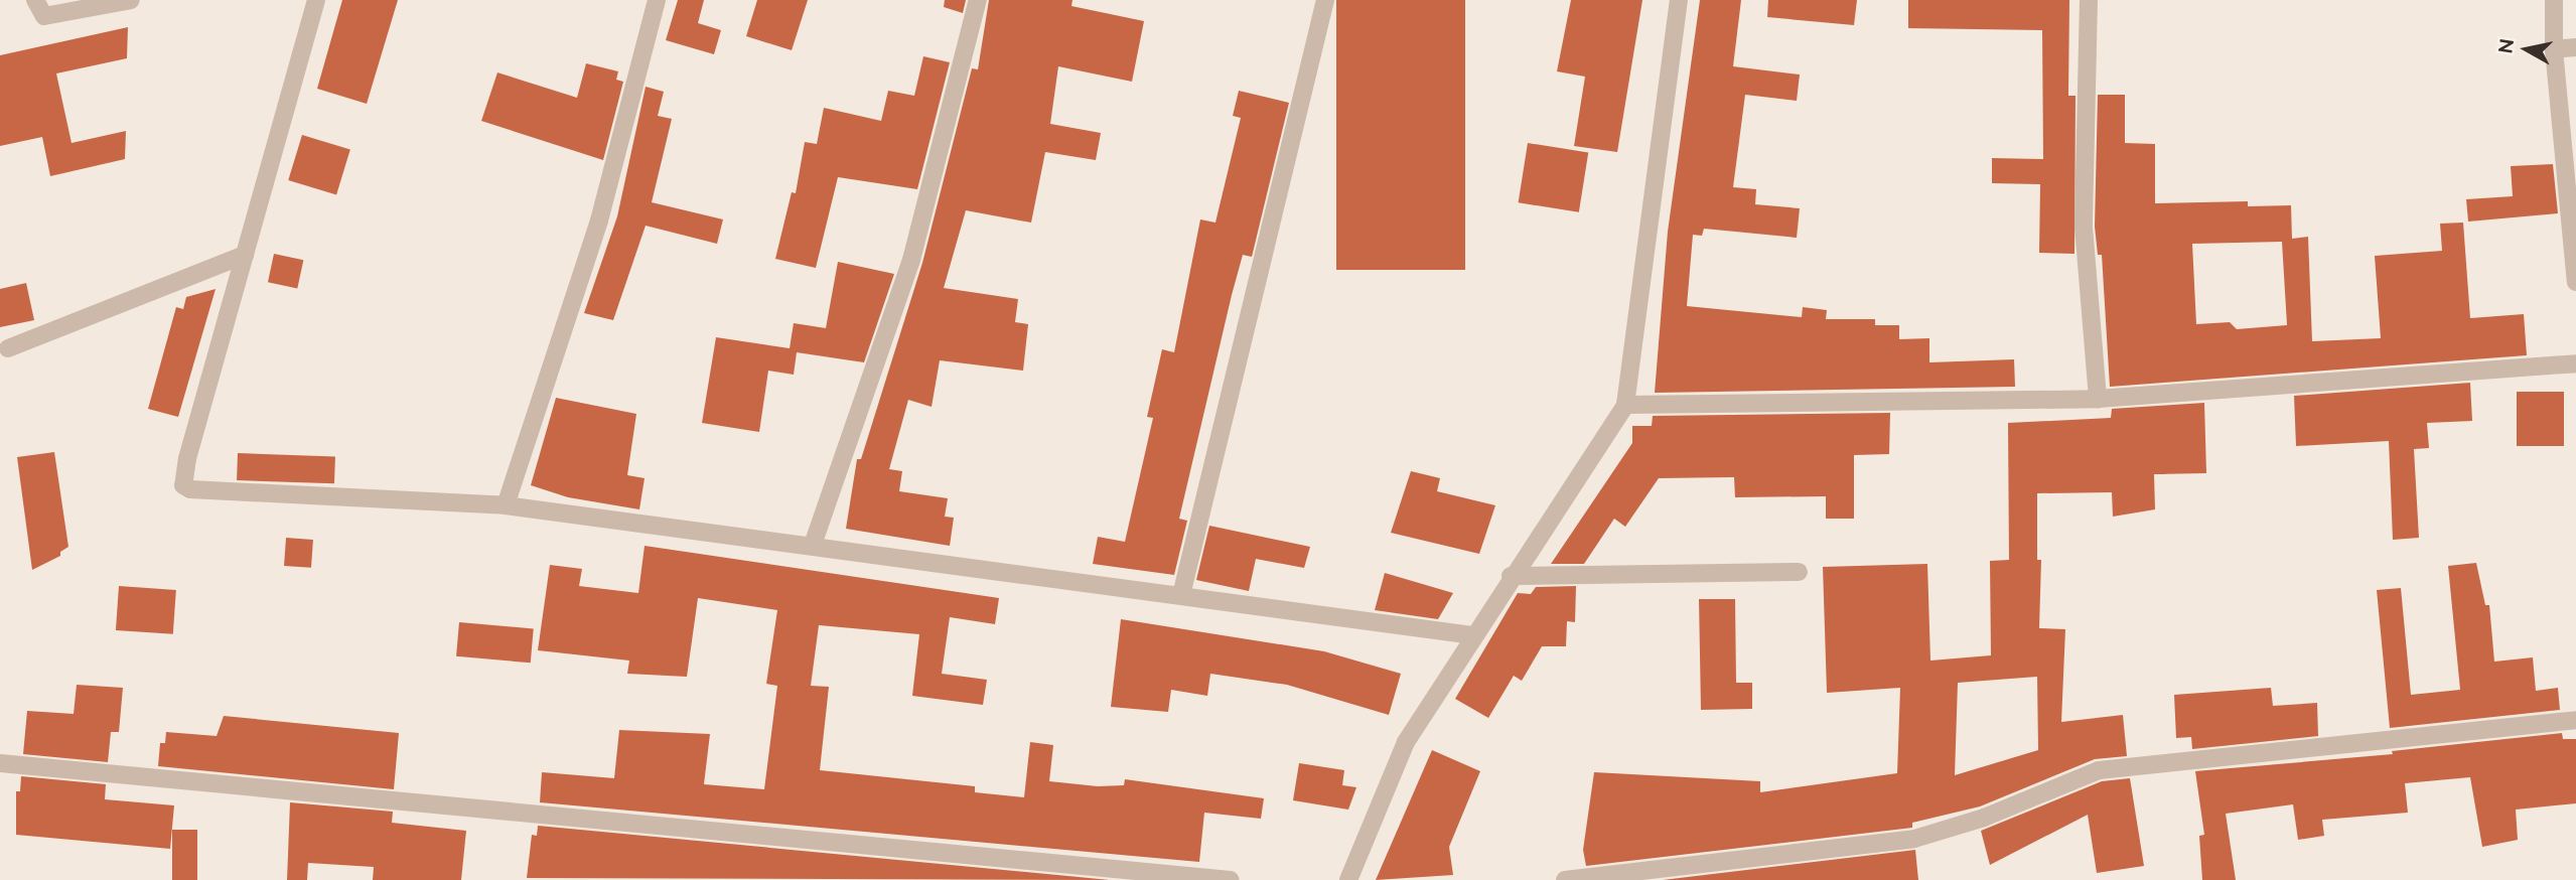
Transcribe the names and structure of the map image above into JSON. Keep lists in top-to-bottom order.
{
  "north": "left"
}
